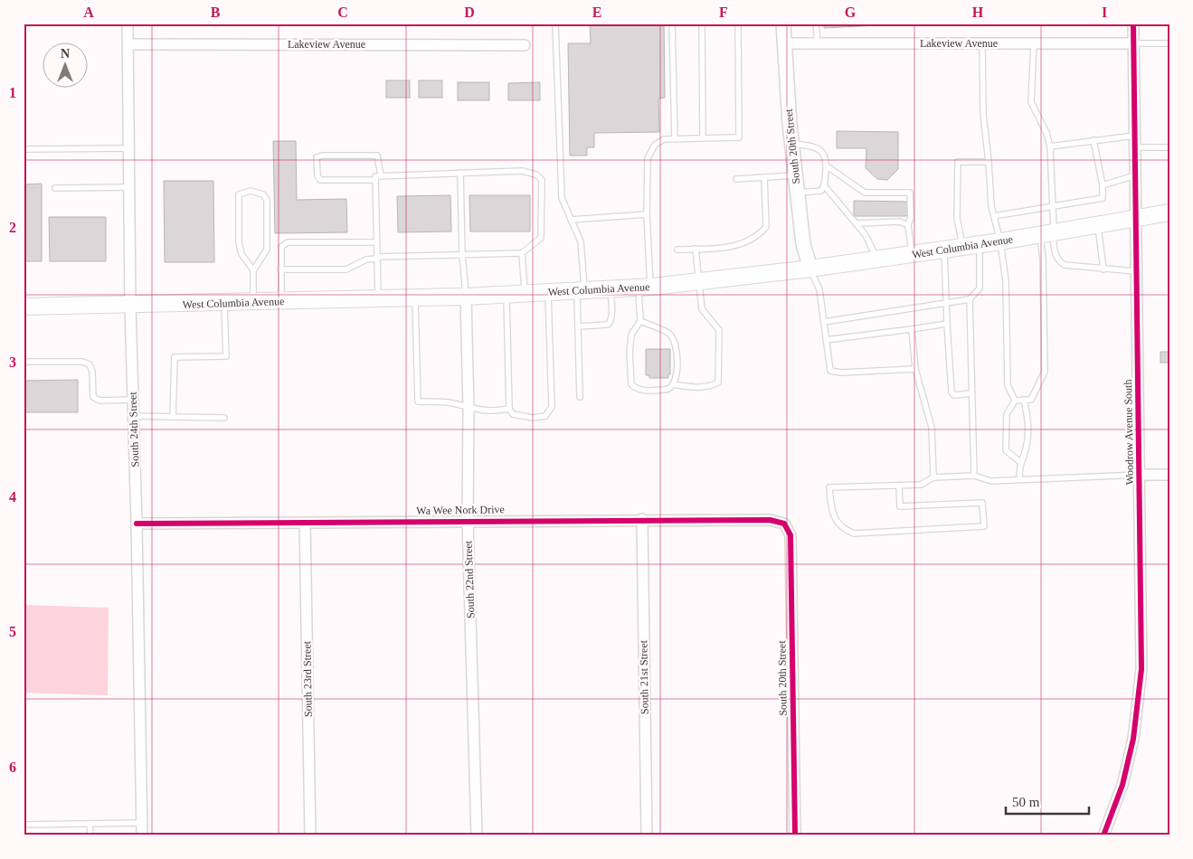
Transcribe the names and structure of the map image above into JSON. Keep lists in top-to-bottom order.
{
  "streets": {
    "main road": ["South 20th Street", "West Columbia Avenue"],
    "street": [
      "Lakeview Avenue",
      "South 24th Street",
      "Woodrow Avenue South",
      "Wa Wee Nork Drive",
      "South 22nd Street",
      "South 21st Street",
      "South 23rd Street"
    ]
  },
  "crossings": [
    ["Lakeview Avenue", "South 20th Street"],
    ["Lakeview Avenue", "South 24th Street"],
    ["Lakeview Avenue", "Woodrow Avenue South"],
    ["South 20th Street", "West Columbia Avenue"],
    ["South 20th Street", "Wa Wee Nork Drive"],
    ["West Columbia Avenue", "South 24th Street"],
    ["West Columbia Avenue", "Woodrow Avenue South"],
    ["West Columbia Avenue", "South 22nd Street"],
    ["South 24th Street", "Wa Wee Nork Drive"],
    ["Wa Wee Nork Drive", "South 22nd Street"],
    ["Wa Wee Nork Drive", "South 21st Street"],
    ["Wa Wee Nork Drive", "South 23rd Street"]
  ],
  "scale_bar": "50 m",
  "north": "top",
  "grid": {
    "columns": [
      "A",
      "B",
      "C",
      "D",
      "E",
      "F",
      "G",
      "H",
      "I"
    ],
    "rows": [
      "1",
      "2",
      "3",
      "4",
      "5",
      "6"
    ]
  }
}
